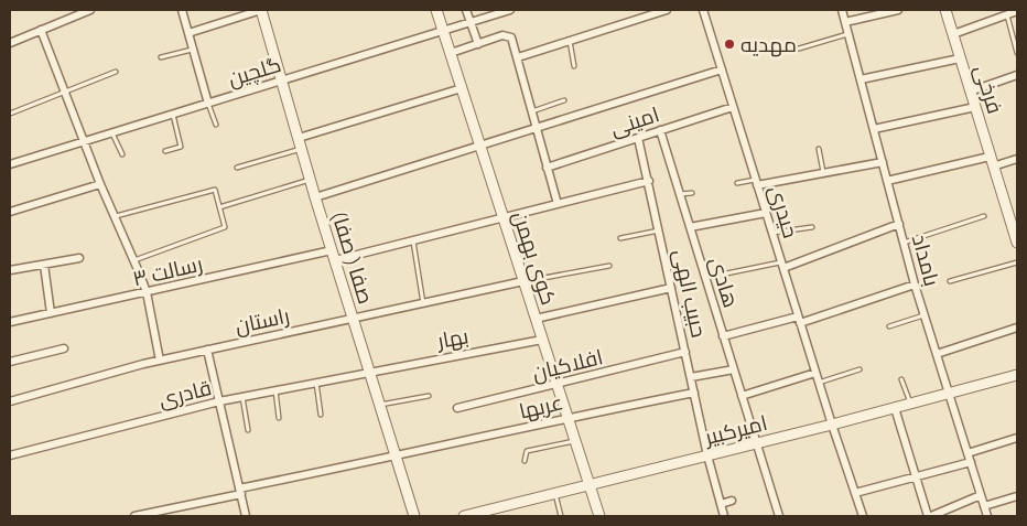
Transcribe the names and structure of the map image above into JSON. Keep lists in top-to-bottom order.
{
  "streets": {
    "street": [
      "گلچین",
      "فرخی",
      "امینی",
      "حیدری",
      "صفا ( صفا)",
      "کوی بهمن",
      "بامداد",
      "رسالت ۳",
      "هادی",
      "حبیب الهی",
      "راستان",
      "بهار",
      "افلاکیان",
      "قادری",
      "عربها",
      "امیرکبیر"
    ]
  },
  "crossings": [
    ["گلچین", "صفا ( صفا)"],
    ["گلچین", "کوی بهمن"],
    ["امینی", "حیدری"],
    ["امینی", "هادی"],
    ["امینی", "حبیب الهی"],
    ["حیدری", "امیرکبیر"],
    ["صفا ( صفا)", "رسالت ۳"],
    ["صفا ( صفا)", "راستان"],
    ["صفا ( صفا)", "بهار"],
    ["صفا ( صفا)", "قادری"],
    ["صفا ( صفا)", "عربها"],
    ["کوی بهمن", "رسالت ۳"],
    ["کوی بهمن", "راستان"],
    ["کوی بهمن", "بهار"],
    ["کوی بهمن", "افلاکیان"],
    ["کوی بهمن", "عربها"],
    ["کوی بهمن", "امیرکبیر"],
    ["بامداد", "امیرکبیر"],
    ["رسالت ۳", "حبیب الهی"],
    ["هادی", "امیرکبیر"],
    ["حبیب الهی", "افلاکیان"],
    ["حبیب الهی", "عربها"],
    ["حبیب الهی", "امیرکبیر"],
    ["بهار", "قادری"]
  ],
  "places": ["مهدیه"]
}
